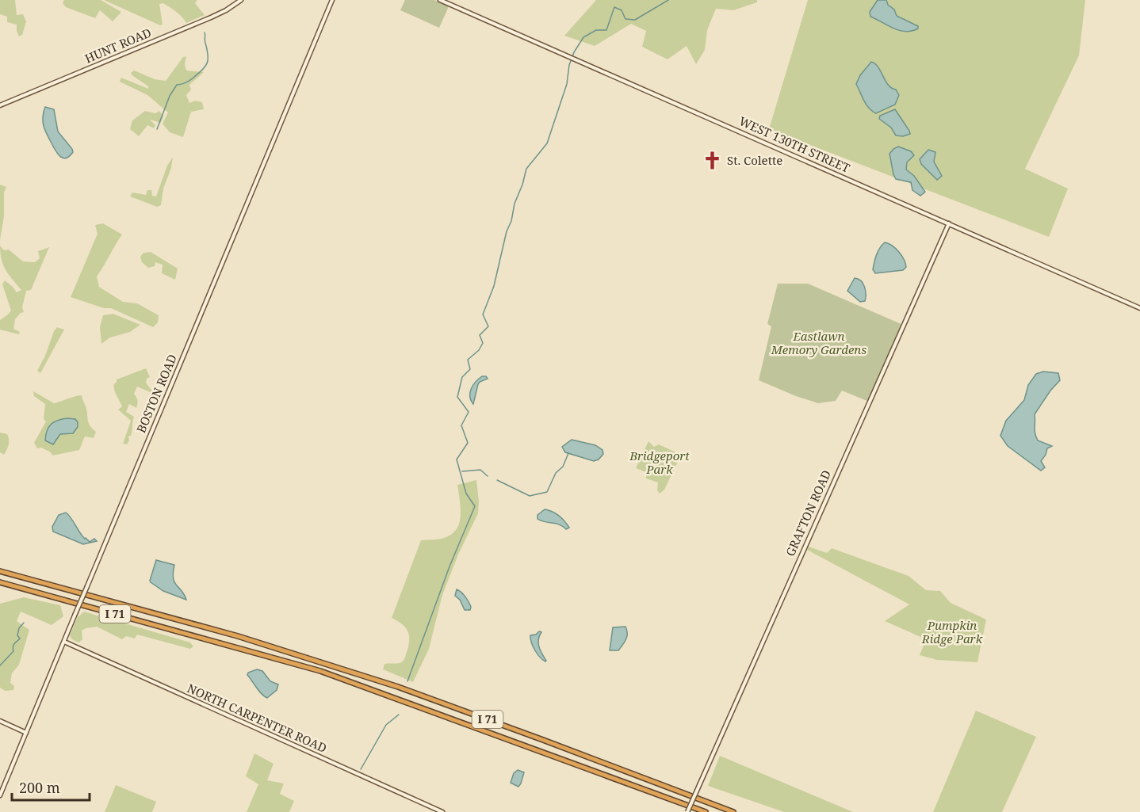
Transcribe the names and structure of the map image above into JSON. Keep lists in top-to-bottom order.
{
  "streets": {
    "highway": ["I 71"],
    "street": [
      "HUNT ROAD",
      "WEST 130TH STREET",
      "BOSTON ROAD",
      "GRAFTON ROAD",
      "NORTH CARPENTER ROAD"
    ]
  },
  "crossings": [
    ["WEST 130TH STREET", "GRAFTON ROAD"],
    ["BOSTON ROAD", "NORTH CARPENTER ROAD"]
  ],
  "parks": ["Eastlawn Memory Gardens", "Bridgeport Park", "Pumpkin Ridge Park"],
  "places": {
    "church": ["St. Colette"]
  },
  "scale_bar": "200 m"
}
